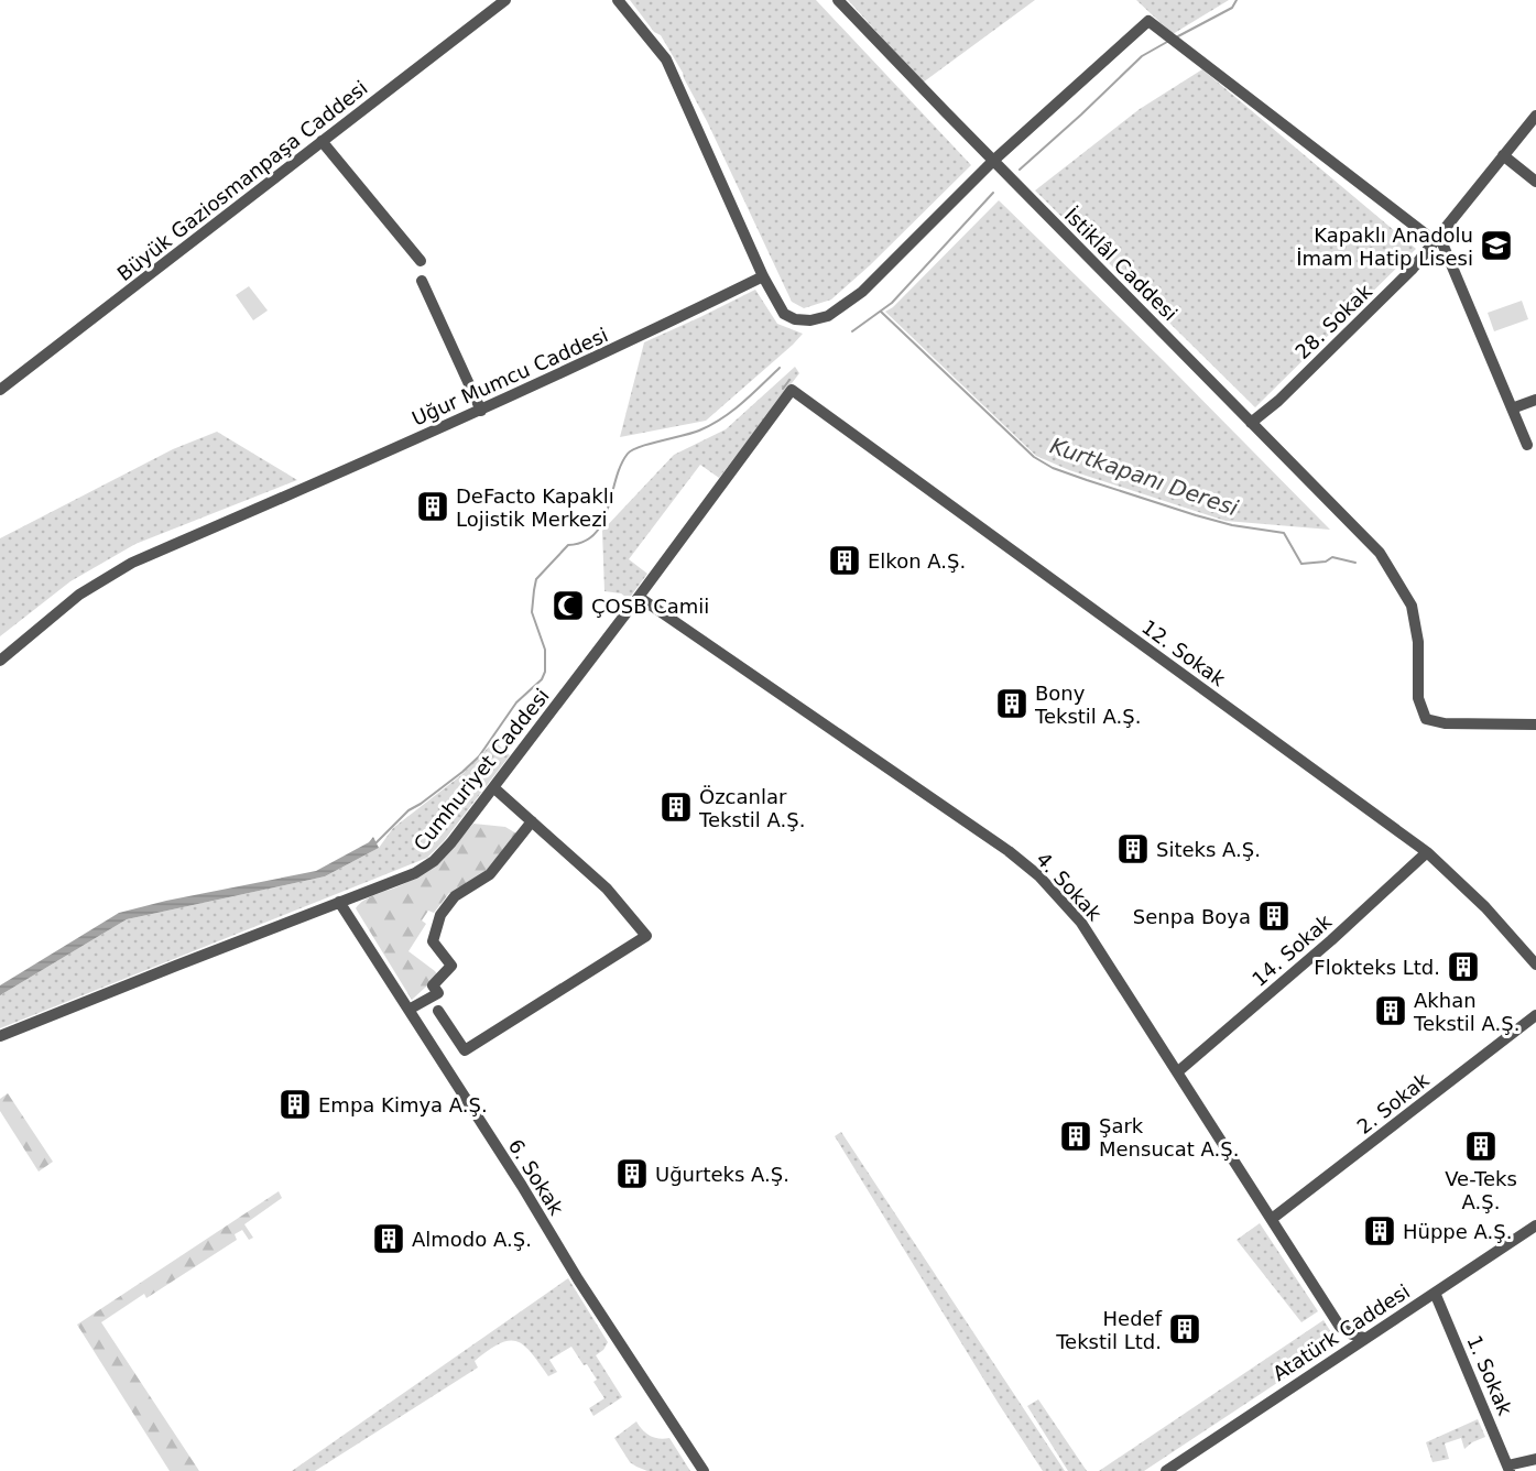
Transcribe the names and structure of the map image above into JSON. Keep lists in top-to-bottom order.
{
  "streets": {
    "street": [
      "Büyük Gaziosmanpaşa Caddesi",
      "İstiklâl Caddesi",
      "28. Sokak",
      "Uğur Mumcu Caddesi",
      "12. Sokak",
      "Cumhuriyet Caddesi",
      "4. Sokak",
      "14. Sokak",
      "2. Sokak",
      "6. Sokak",
      "Atatürk Caddesi",
      "1. Sokak"
    ]
  },
  "crossings": [
    ["İstiklâl Caddesi", "28. Sokak"],
    ["12. Sokak", "Cumhuriyet Caddesi"],
    ["12. Sokak", "14. Sokak"],
    ["Cumhuriyet Caddesi", "4. Sokak"],
    ["Cumhuriyet Caddesi", "6. Sokak"],
    ["4. Sokak", "14. Sokak"],
    ["4. Sokak", "2. Sokak"],
    ["Atatürk Caddesi", "1. Sokak"]
  ],
  "water": ["Kurtkapanı Deresi"],
  "places": {
    "school or university": ["Kapaklı Anadolu İmam Hatip Lisesi"],
    "building": [
      "DeFacto Kapaklı Lojistik Merkezi",
      "Elkon A.Ş.",
      "Bony Tekstil A.Ş.",
      "Özcanlar Tekstil A.Ş.",
      "Siteks A.Ş.",
      "Senpa Boya",
      "Flokteks Ltd.",
      "Akhan Tekstil A.Ş.",
      "Empa Kimya A.Ş.",
      "Şark Mensucat A.Ş.",
      "Ve-Teks A.Ş.",
      "Uğurteks A.Ş.",
      "Hüppe A.Ş.",
      "Almodo A.Ş.",
      "Hedef Tekstil Ltd."
    ],
    "mosque": ["ÇOSB Camii"]
  }
}
